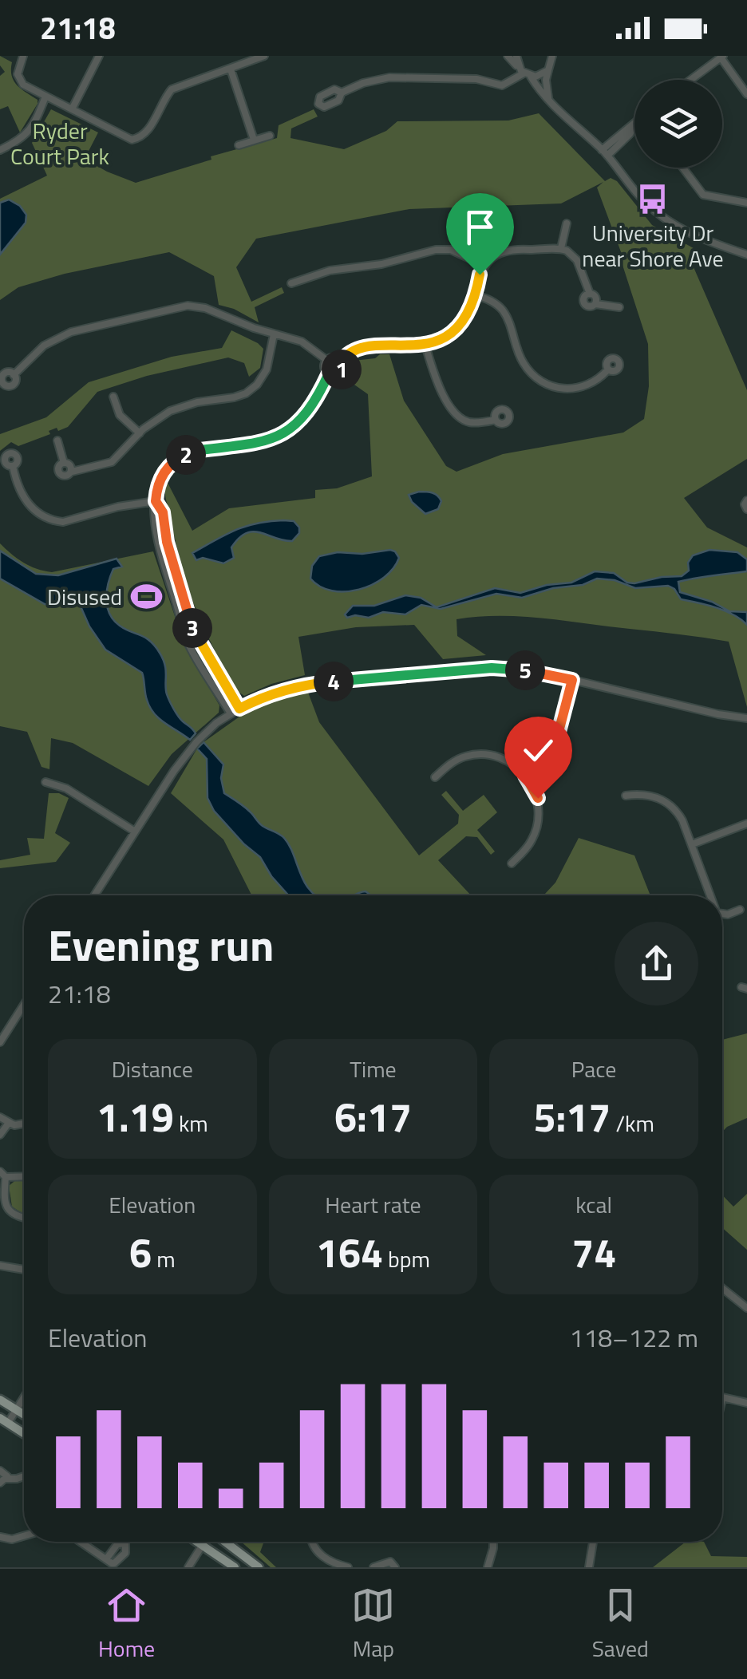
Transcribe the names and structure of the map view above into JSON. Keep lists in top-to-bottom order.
{
  "parks": ["Ryder Court Park"],
  "places": {
    "bus stop": ["University Dr near Shore Ave"],
    "sports": ["Disused"]
  },
  "page": {
    "status": "21:18",
    "pins": [
      "1",
      "2",
      "3",
      "5",
      "4"
    ],
    "heading": ["Evening run", "21:18"],
    "stats": [
      ["Distance", "1.19 km"],
      ["Time", "6:17"],
      ["Pace", "5:17 /km"],
      ["Elevation", "6 m"],
      ["Heart rate", "164 bpm"],
      ["kcal", "74"]
    ],
    "chart": ["Elevation", "118–122 m"],
    "tabs": ["Home", "Map", "Saved"]
  }
}
